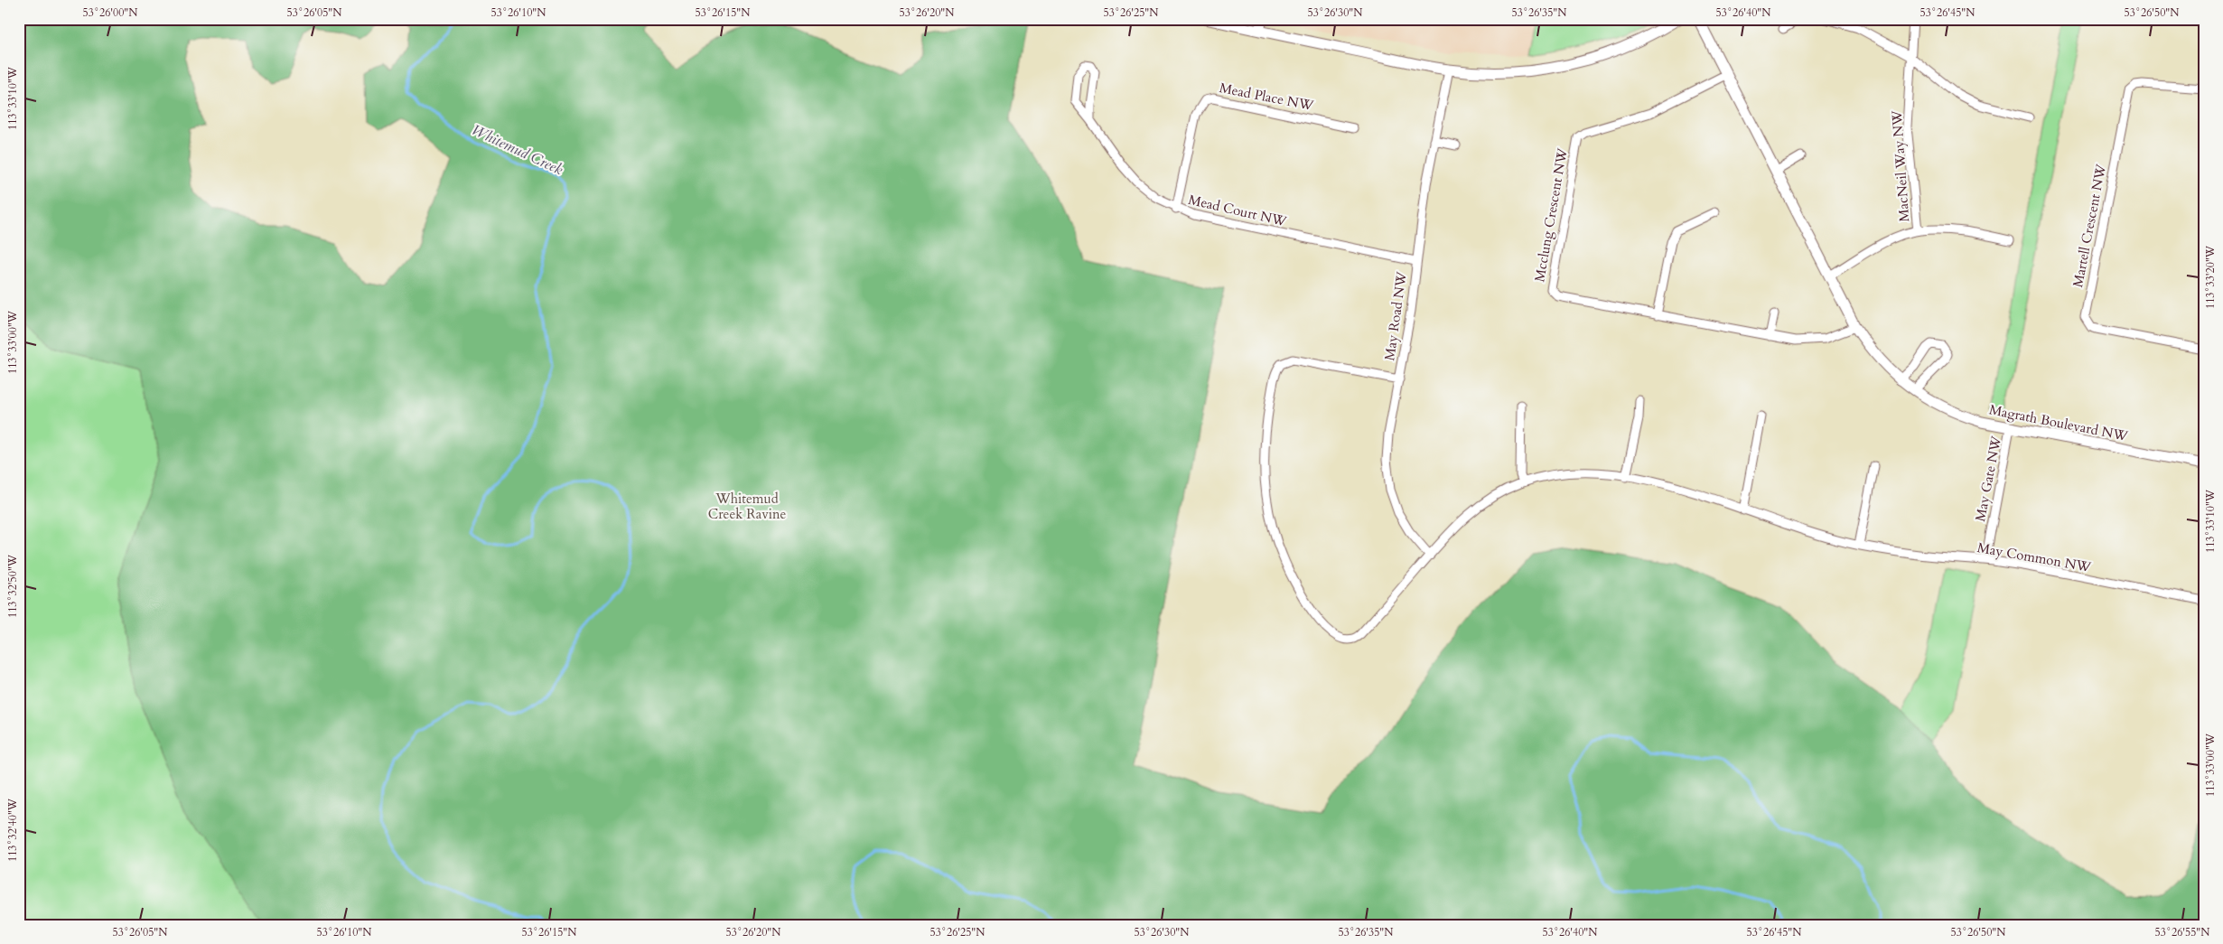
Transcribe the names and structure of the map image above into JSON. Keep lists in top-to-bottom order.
{
  "streets": {
    "street": [
      "Mead Place NW",
      "MacNeil Way NW",
      "Mead Court NW",
      "Mcclung Crescent NW",
      "Martell Crescent NW",
      "May Road NW",
      "Magrath Boulevard NW",
      "May Gate NW",
      "May Common NW"
    ]
  },
  "crossings": [
    ["Mead Place NW", "Mead Court NW"],
    ["MacNeil Way NW", "Magrath Boulevard NW"],
    ["Mead Court NW", "May Road NW"],
    ["Mcclung Crescent NW", "Magrath Boulevard NW"],
    ["May Road NW", "May Common NW"],
    ["Magrath Boulevard NW", "May Gate NW"],
    ["May Gate NW", "May Common NW"]
  ],
  "water": ["Whitemud Creek"],
  "parks": ["Whitemud Creek Ravine"],
  "coordinates": [
    "53°26'00\"N",
    "53°26'05\"N",
    "53°26'10\"N",
    "53°26'15\"N",
    "53°26'20\"N",
    "53°26'25\"N",
    "53°26'30\"N",
    "53°26'35\"N",
    "53°26'40\"N",
    "53°26'45\"N",
    "53°26'50\"N",
    "113°33'10\"W",
    "113°33'20\"W",
    "113°33'00\"W",
    "113°32'50\"W",
    "113°32'40\"W",
    "53°26'55\"N"
  ]
}
